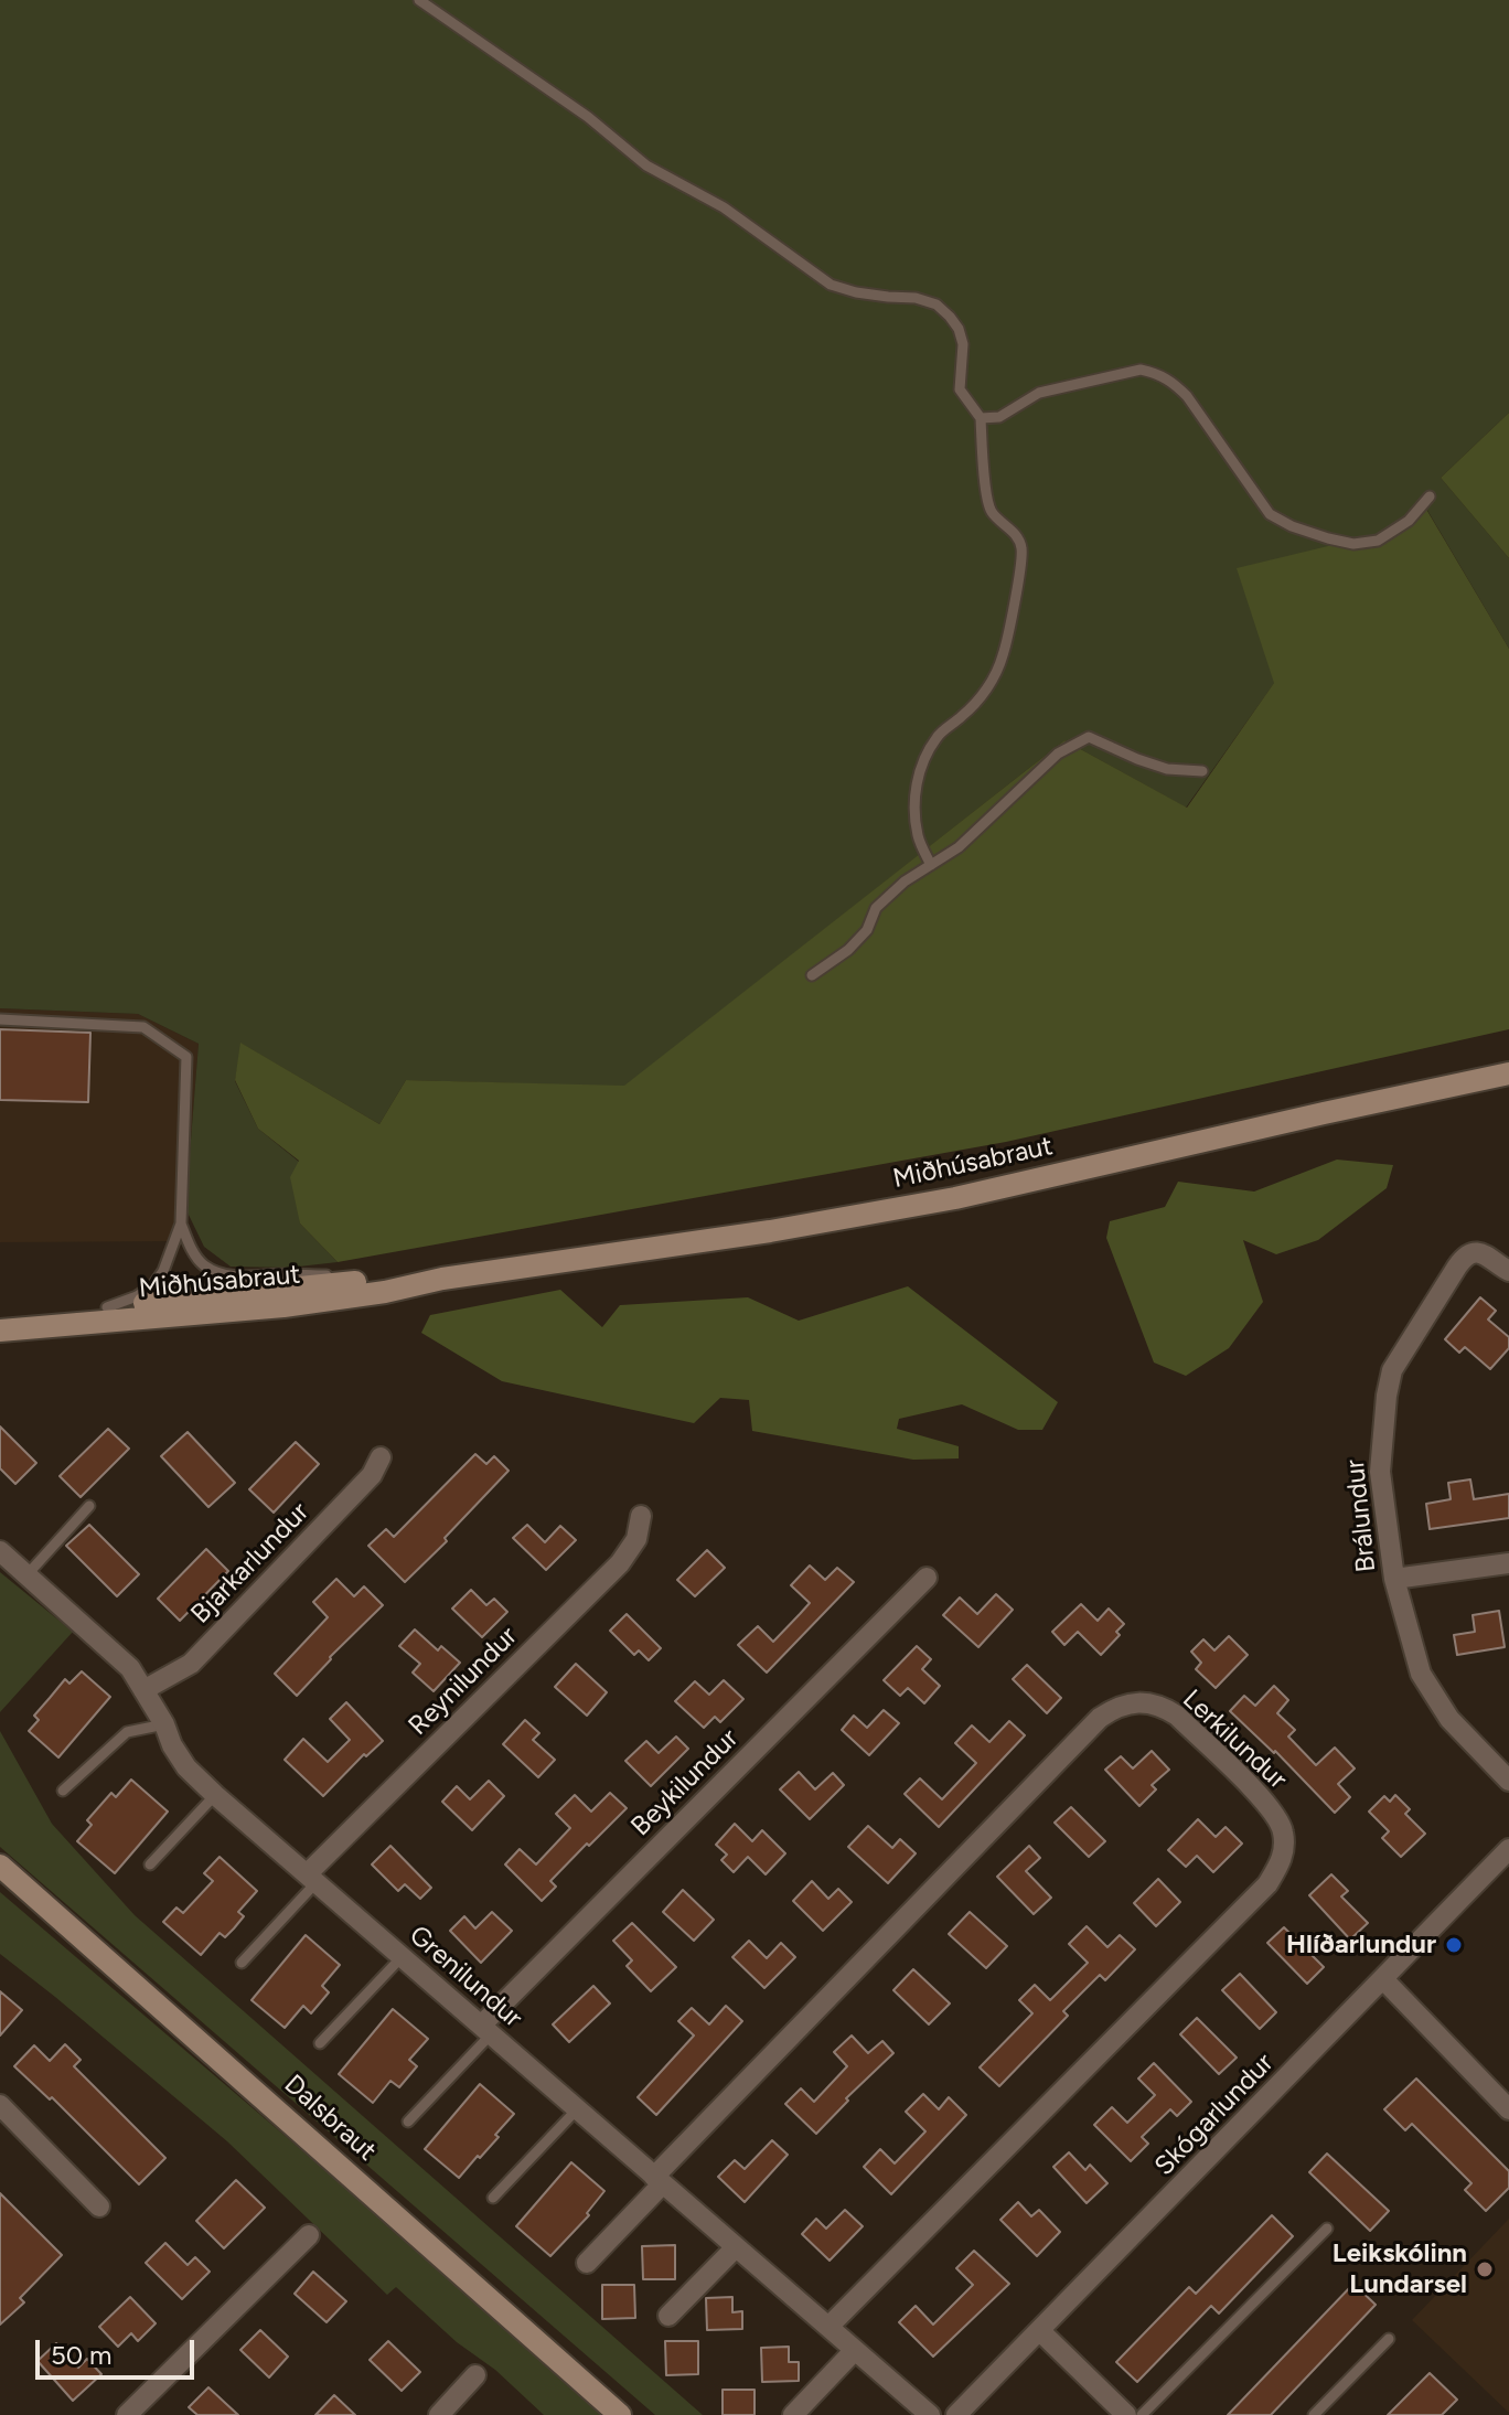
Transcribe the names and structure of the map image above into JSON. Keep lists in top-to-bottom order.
{
  "streets": {
    "street": [
      "Miðhúsabraut",
      "Brálundur",
      "Bjarkarlundur",
      "Reynilundur",
      "Lerkilundur",
      "Beykilundur",
      "Grenilundur",
      "Skógarlundur",
      "Dalsbraut"
    ]
  },
  "crossings": [
    ["Bjarkarlundur", "Grenilundur"],
    ["Reynilundur", "Grenilundur"],
    ["Lerkilundur", "Grenilundur"],
    ["Beykilundur", "Grenilundur"]
  ],
  "places": ["Hlíðarlundur", "Leikskólinn Lundarsel"],
  "scale_bar": "50 m"
}
